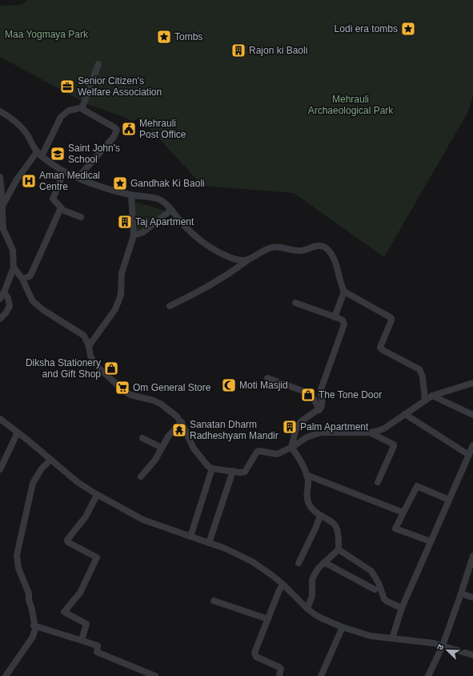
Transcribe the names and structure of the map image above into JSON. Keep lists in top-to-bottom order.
{
  "parks": ["Maa Yogmaya Park", "Mehrauli Archaeological Park"],
  "places": {
    "place": ["Lodi era tombs", "Tombs", "Gandhak Ki Baoli"],
    "building": ["Rajon ki Baoli", "Taj Apartment", "Palm Apartment"],
    "office": ["Senior Citizen's Welfare Association"],
    "public building": ["Mehrauli Post Office"],
    "school or university": ["Saint John's School"],
    "hospital": ["Aman Medical Centre"],
    "shop": ["Diksha Stationery and Gift Shop", "The Tone Door"],
    "mosque": ["Moti Masjid"],
    "supermarket": ["Om General Store"],
    "temple": ["Sanatan Dharm Radheshyam Mandir"]
  },
  "north": "top left"
}
